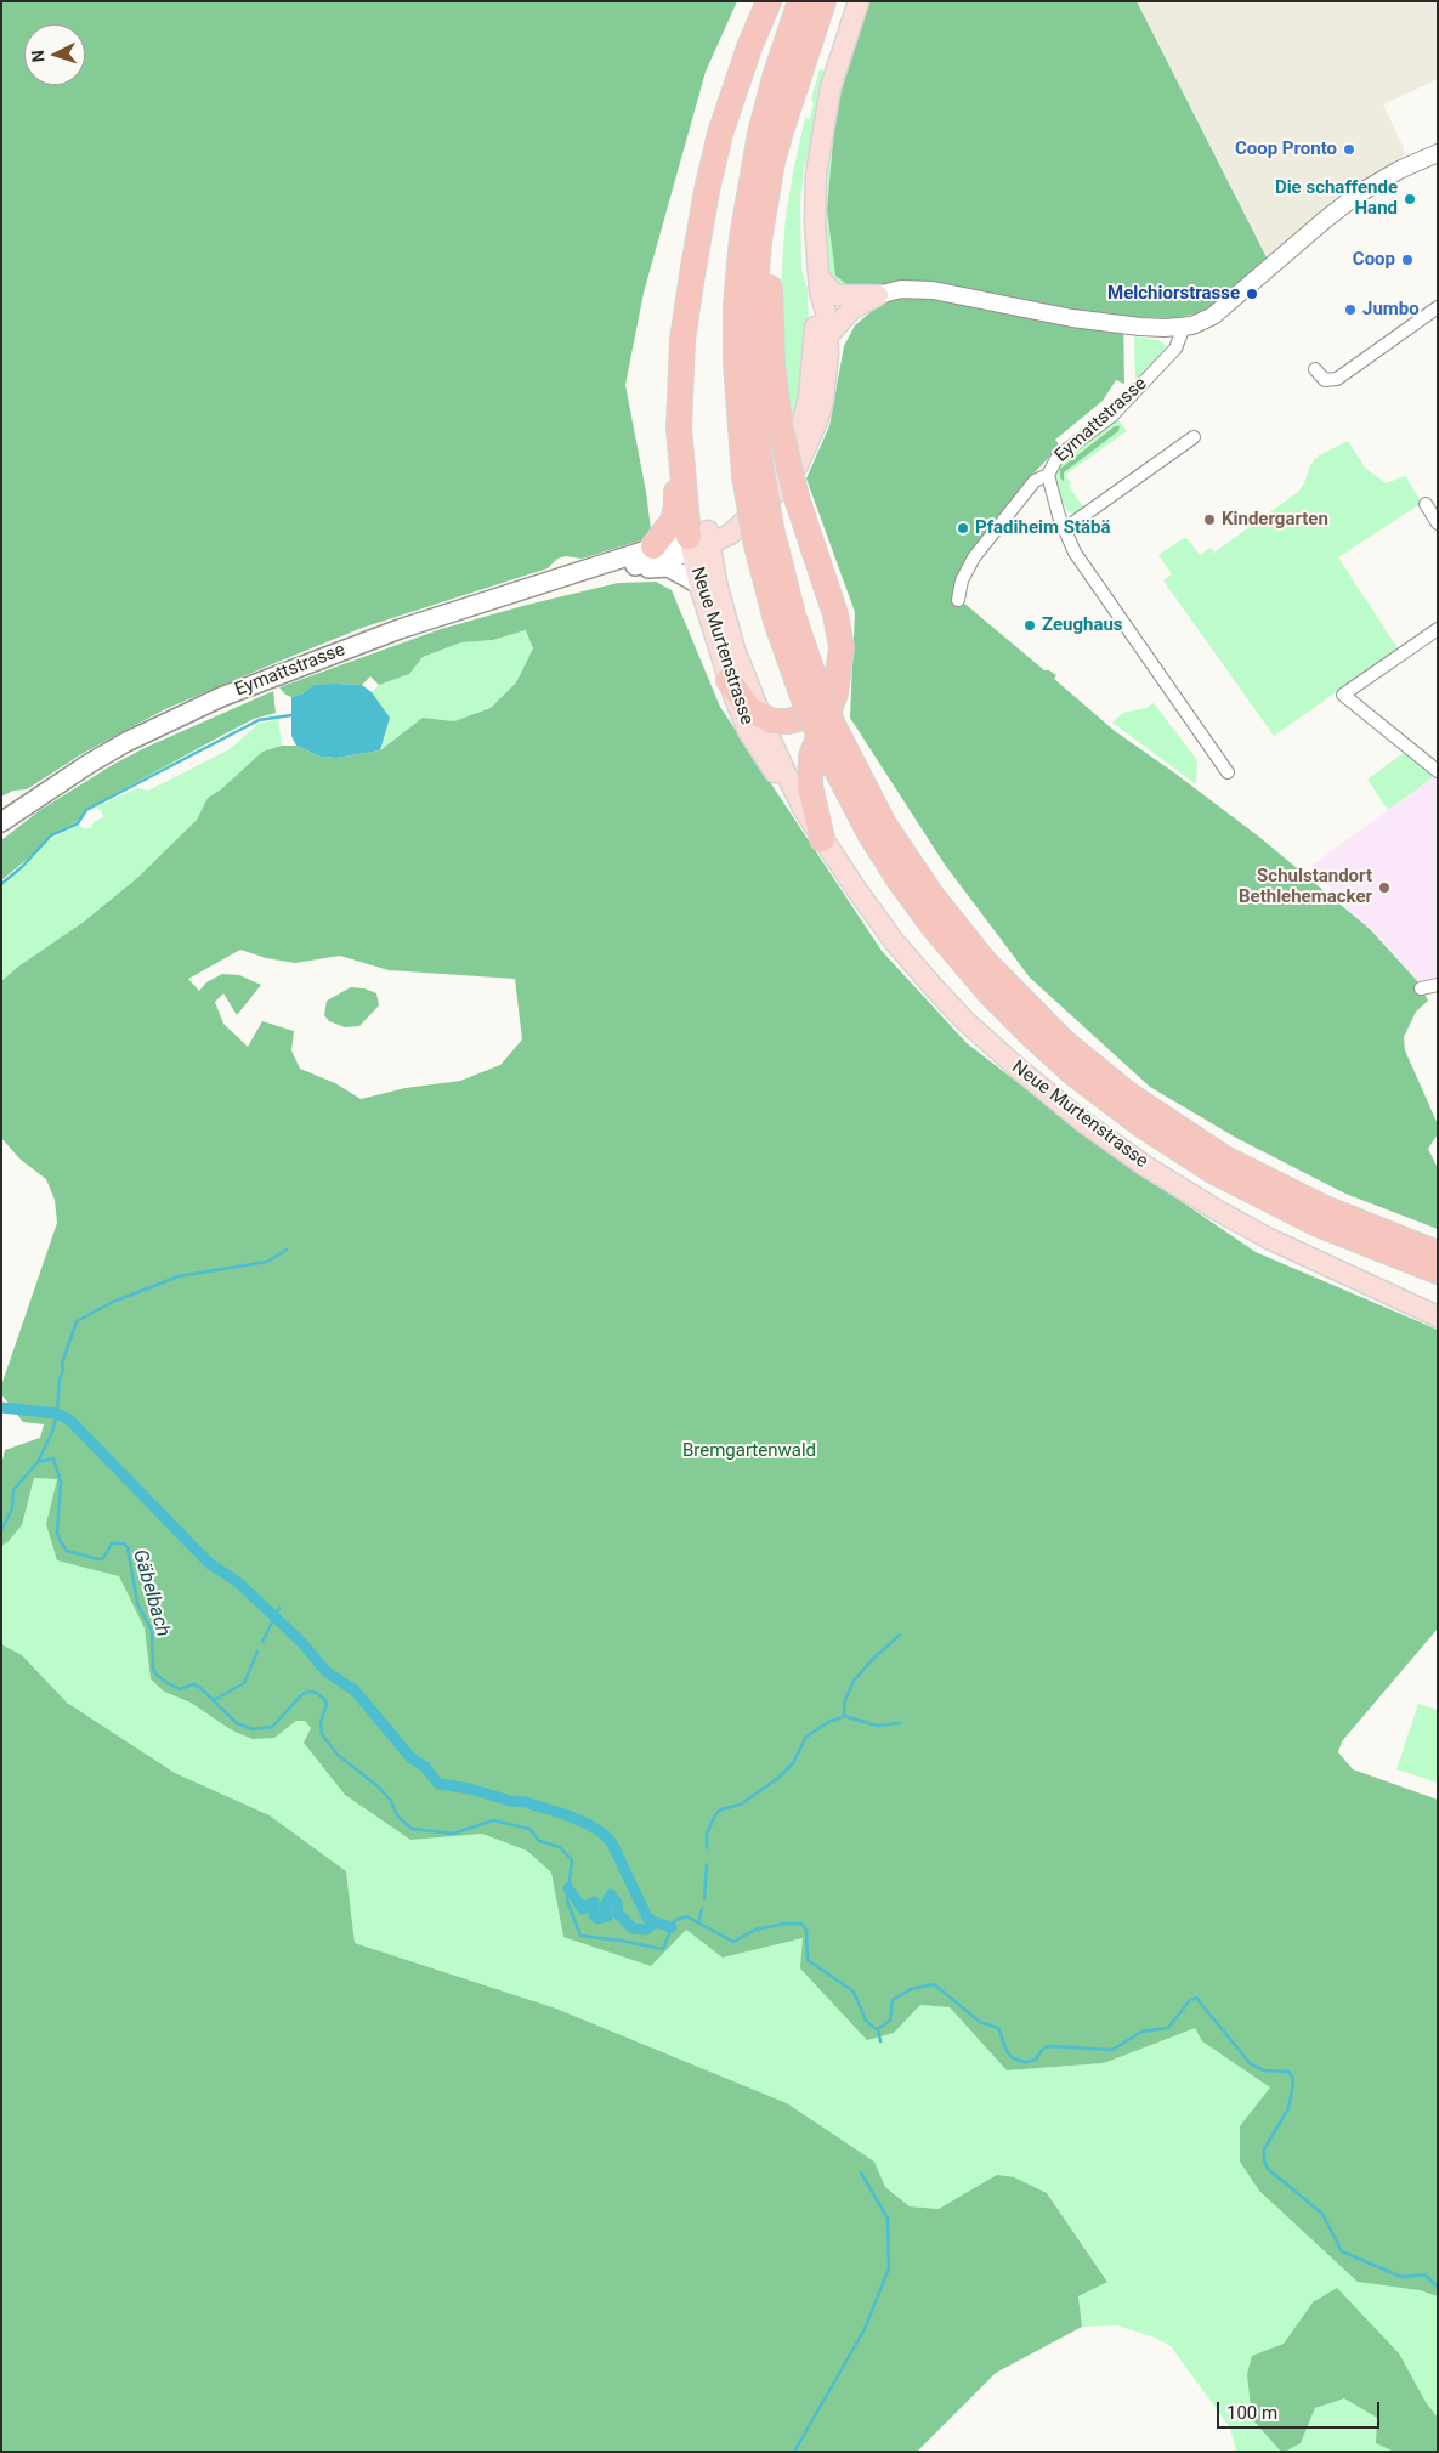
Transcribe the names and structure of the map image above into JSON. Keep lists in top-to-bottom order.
{
  "streets": {
    "main road": ["Eymattstrasse", "Neue Murtenstrasse"]
  },
  "crossings": [
    ["Eymattstrasse", "Neue Murtenstrasse"]
  ],
  "water": ["Gäbelbach"],
  "parks": ["Bremgartenwald"],
  "places": [
    "Coop Pronto",
    "Die schaffende Hand",
    "Coop",
    "Melchiorstrasse",
    "Jumbo",
    "Kindergarten",
    "Pfadiheim Stäbä",
    "Zeughaus",
    "Schulstandort Bethlehemacker"
  ],
  "scale_bar": "100 m",
  "north": "left"
}
